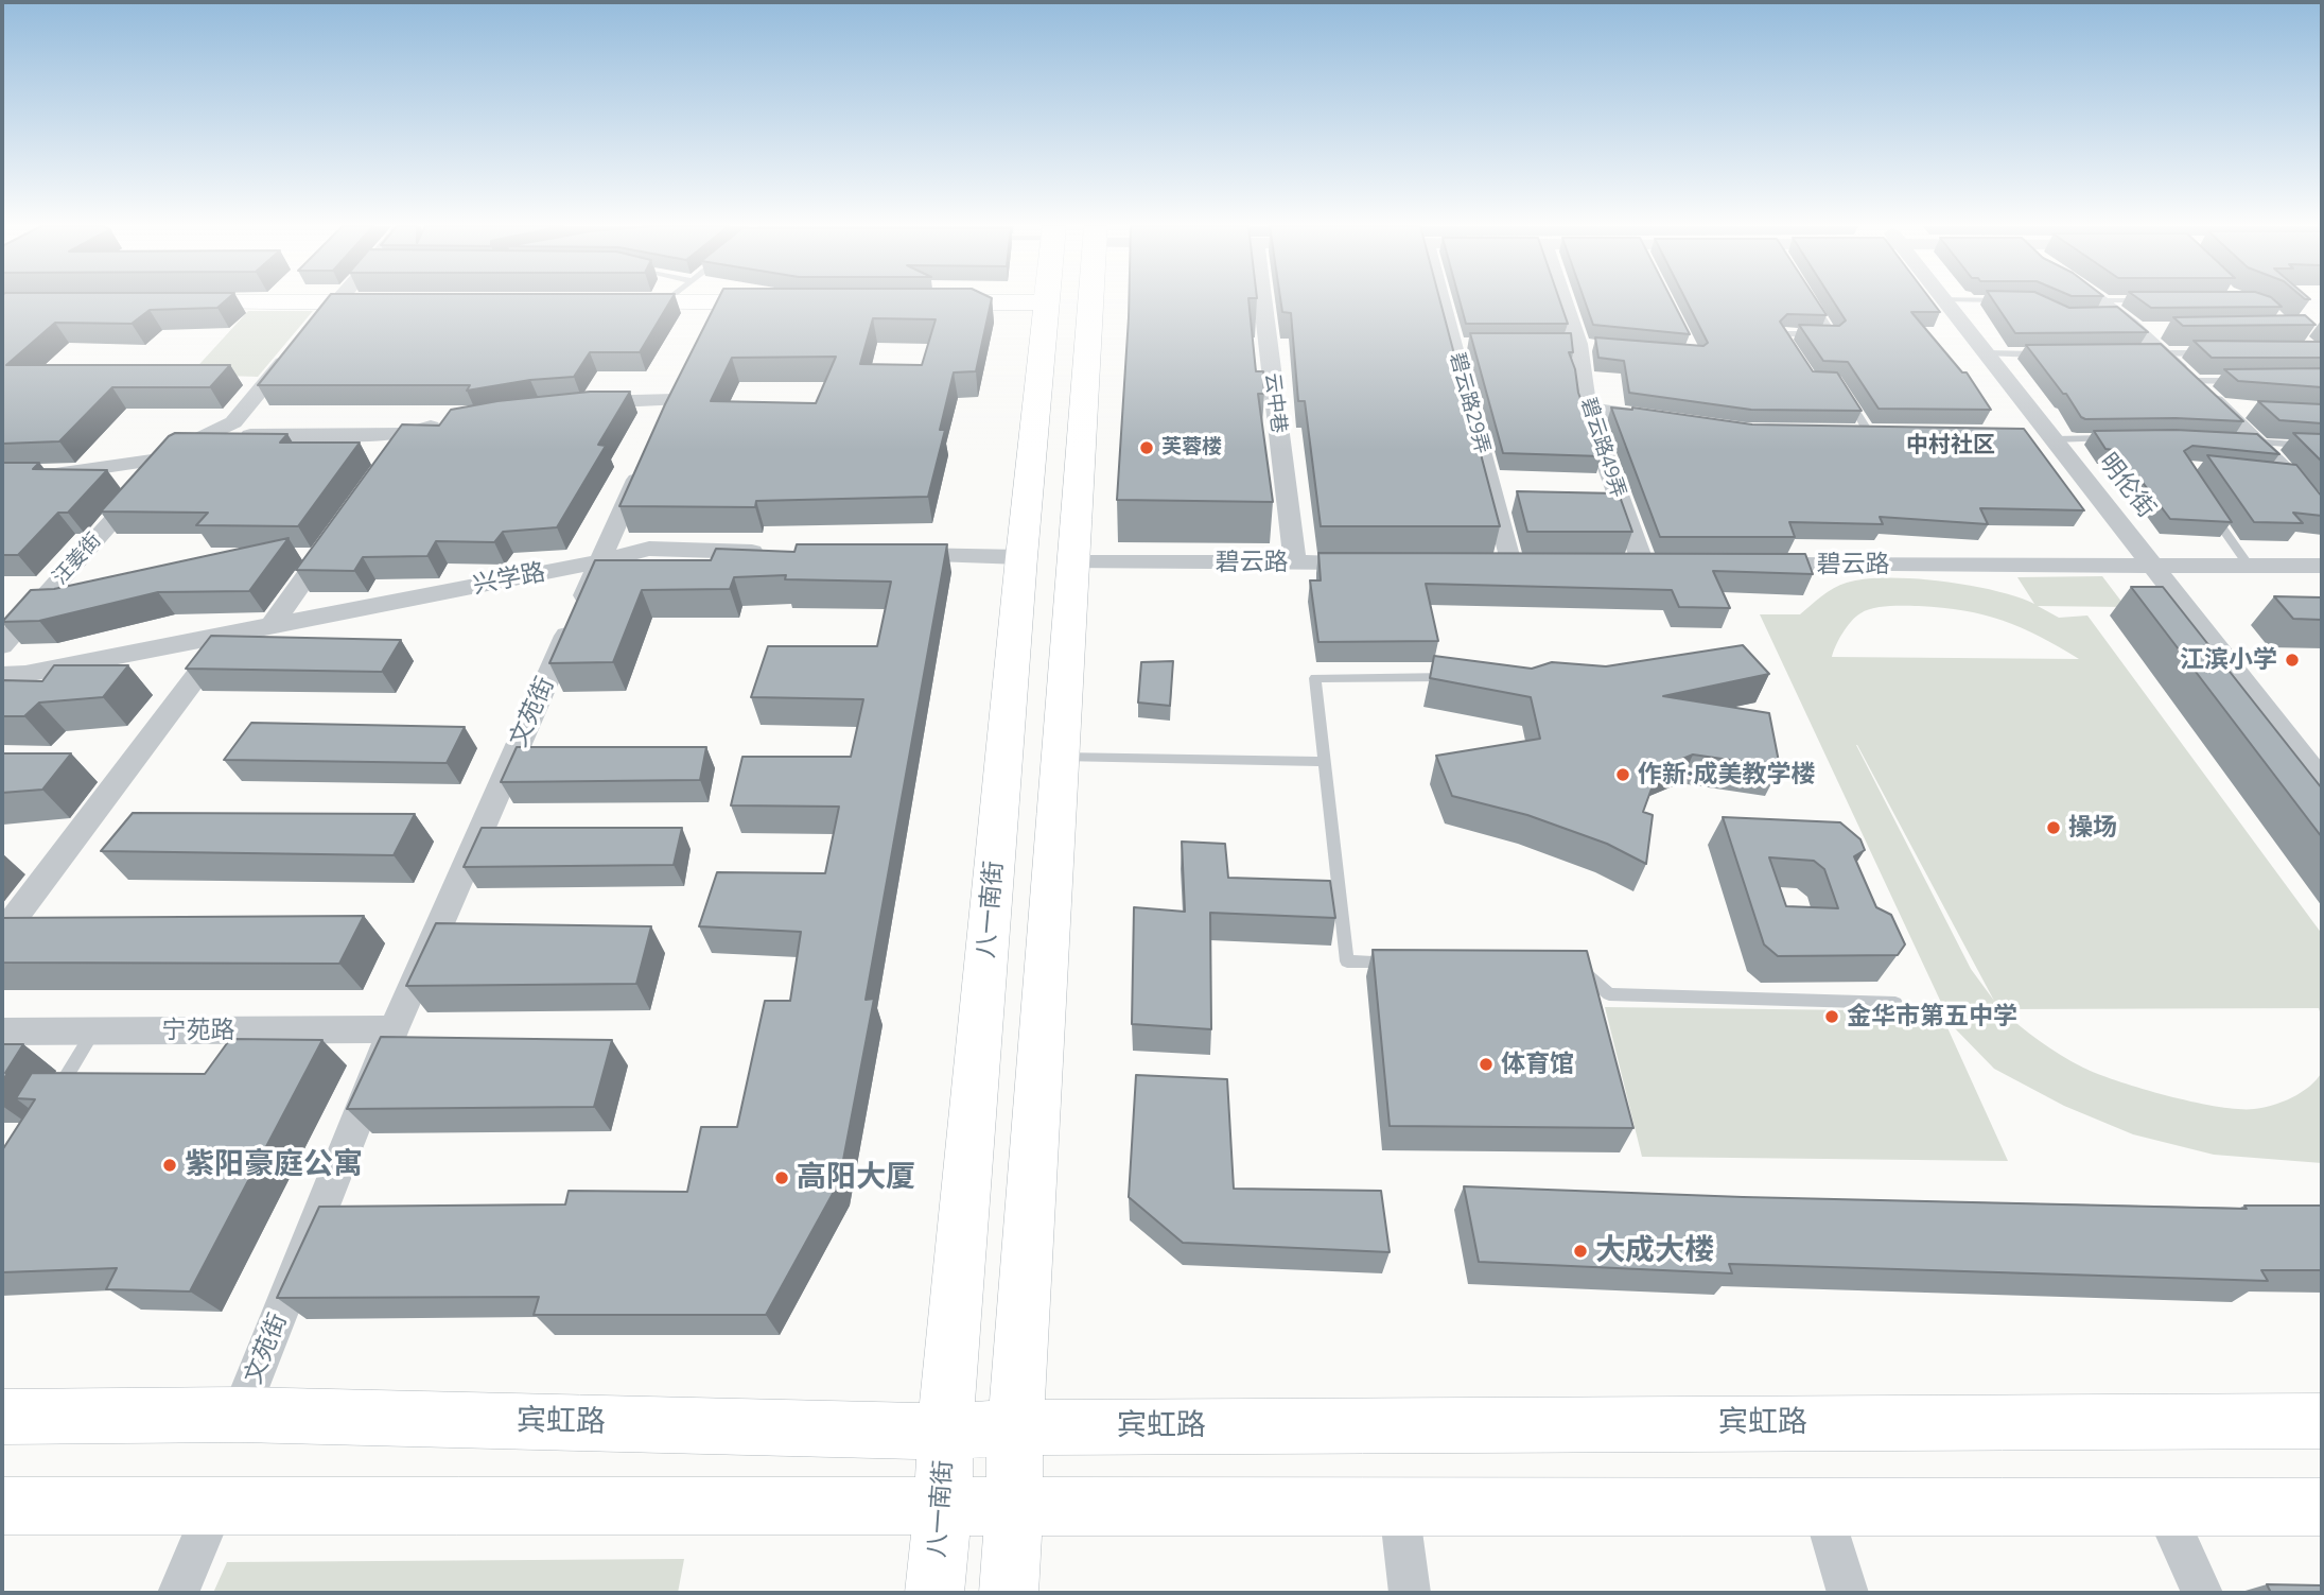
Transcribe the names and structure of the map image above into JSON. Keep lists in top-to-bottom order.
{
  "streets": {
    "main road": ["八一南街", "宾虹路"],
    "street": [
      "云中巷",
      "碧云路29弄",
      "碧云路49弄",
      "明伦街",
      "汪姜街",
      "碧云路",
      "兴学路",
      "文苑街",
      "宁苑路"
    ]
  },
  "crossings": [
    ["云中巷", "碧云路"],
    ["明伦街", "碧云路"],
    ["兴学路", "文苑街"],
    ["文苑街", "宁苑路"],
    ["文苑街", "宾虹路"],
    ["八一南街", "宾虹路"]
  ],
  "districts": ["中村社区"],
  "places": [
    "芙蓉楼",
    "江滨小学",
    "作新·成美教学楼",
    "操场",
    "金华市第五中学",
    "体育馆",
    "紫阳豪庭公寓",
    "高阳大厦",
    "大成大楼"
  ]
}
